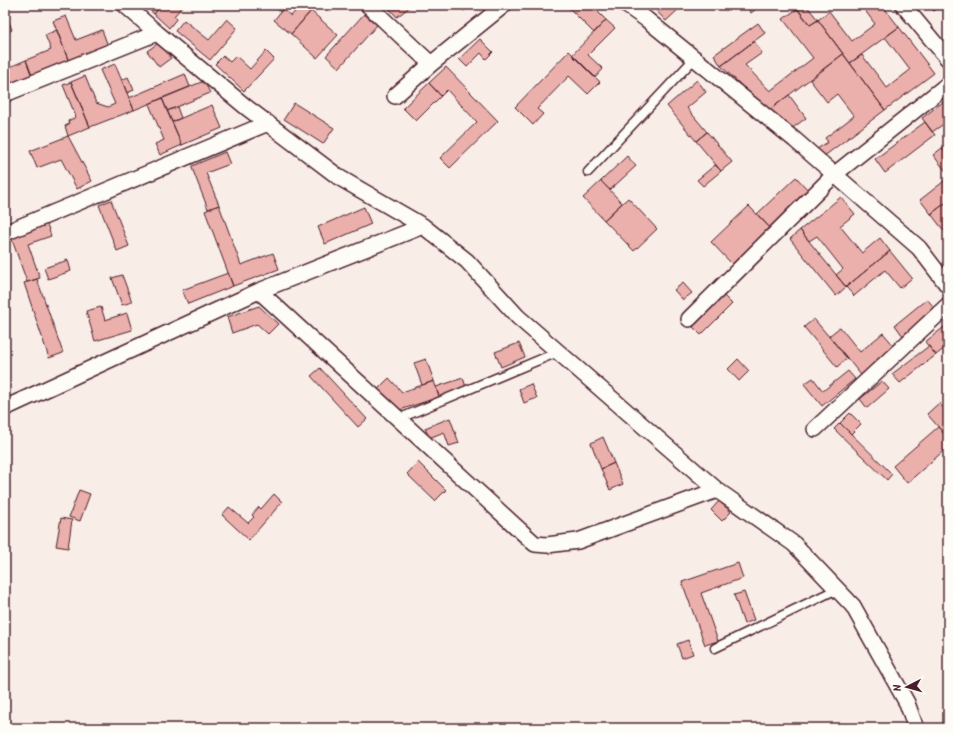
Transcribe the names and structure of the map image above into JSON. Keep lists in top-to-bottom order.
{
  "north": "left"
}
